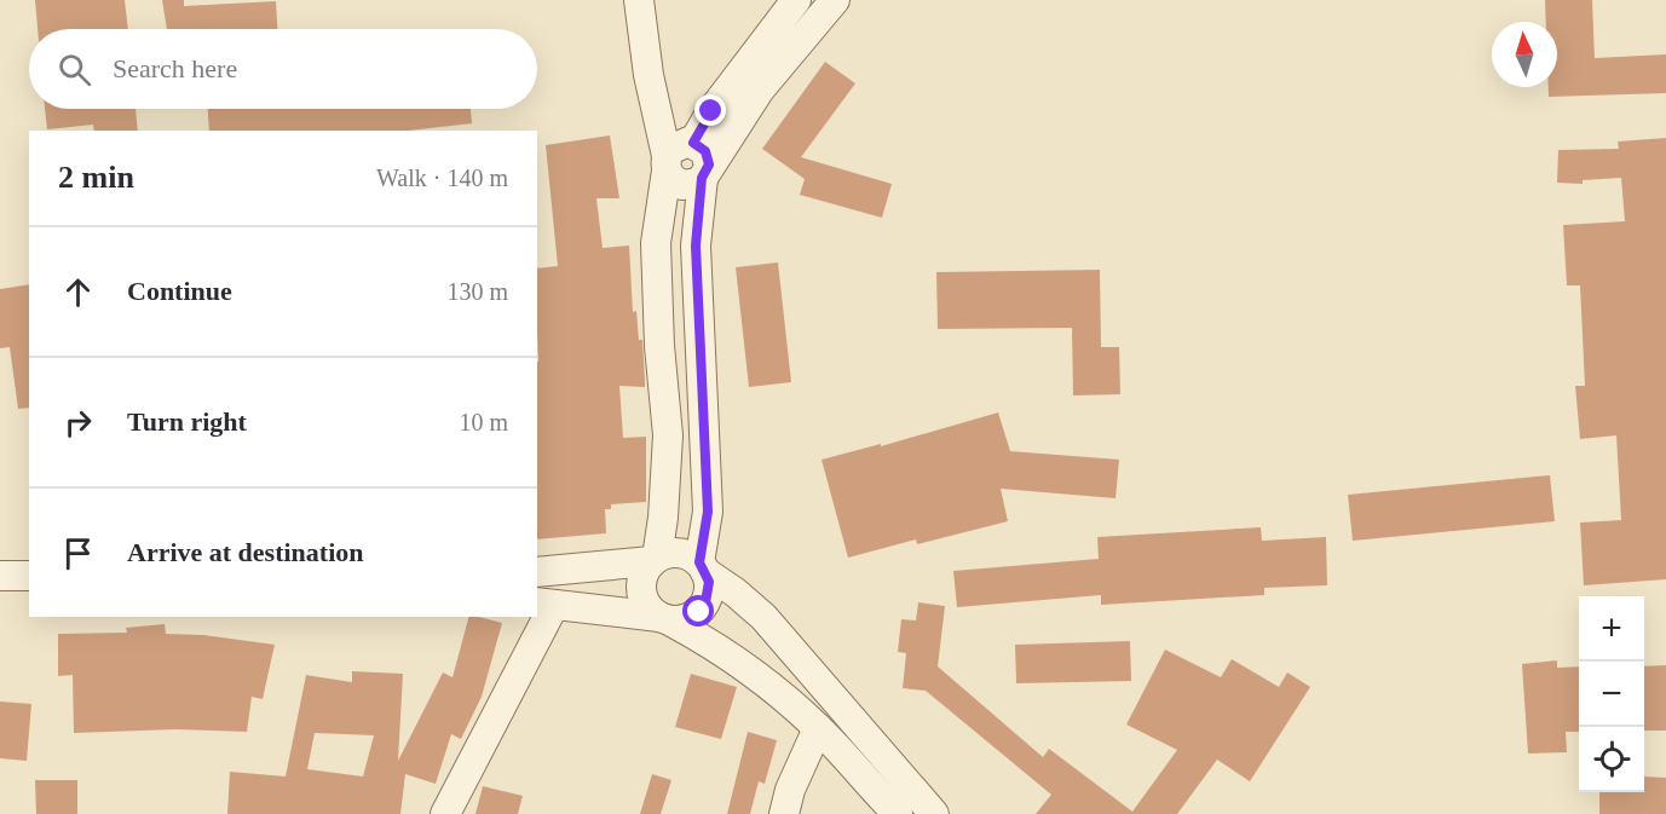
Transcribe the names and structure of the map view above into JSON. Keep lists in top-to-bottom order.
{
  "north": "top",
  "page": {
    "search": "Search here",
    "heading": ["2 min", "Walk · 140 m"],
    "list": [
      ["Continue", "130 m"],
      ["Turn right", "10 m"],
      "Arrive at destination"
    ],
    "map_buttons": ["+", "−"]
  }
}
